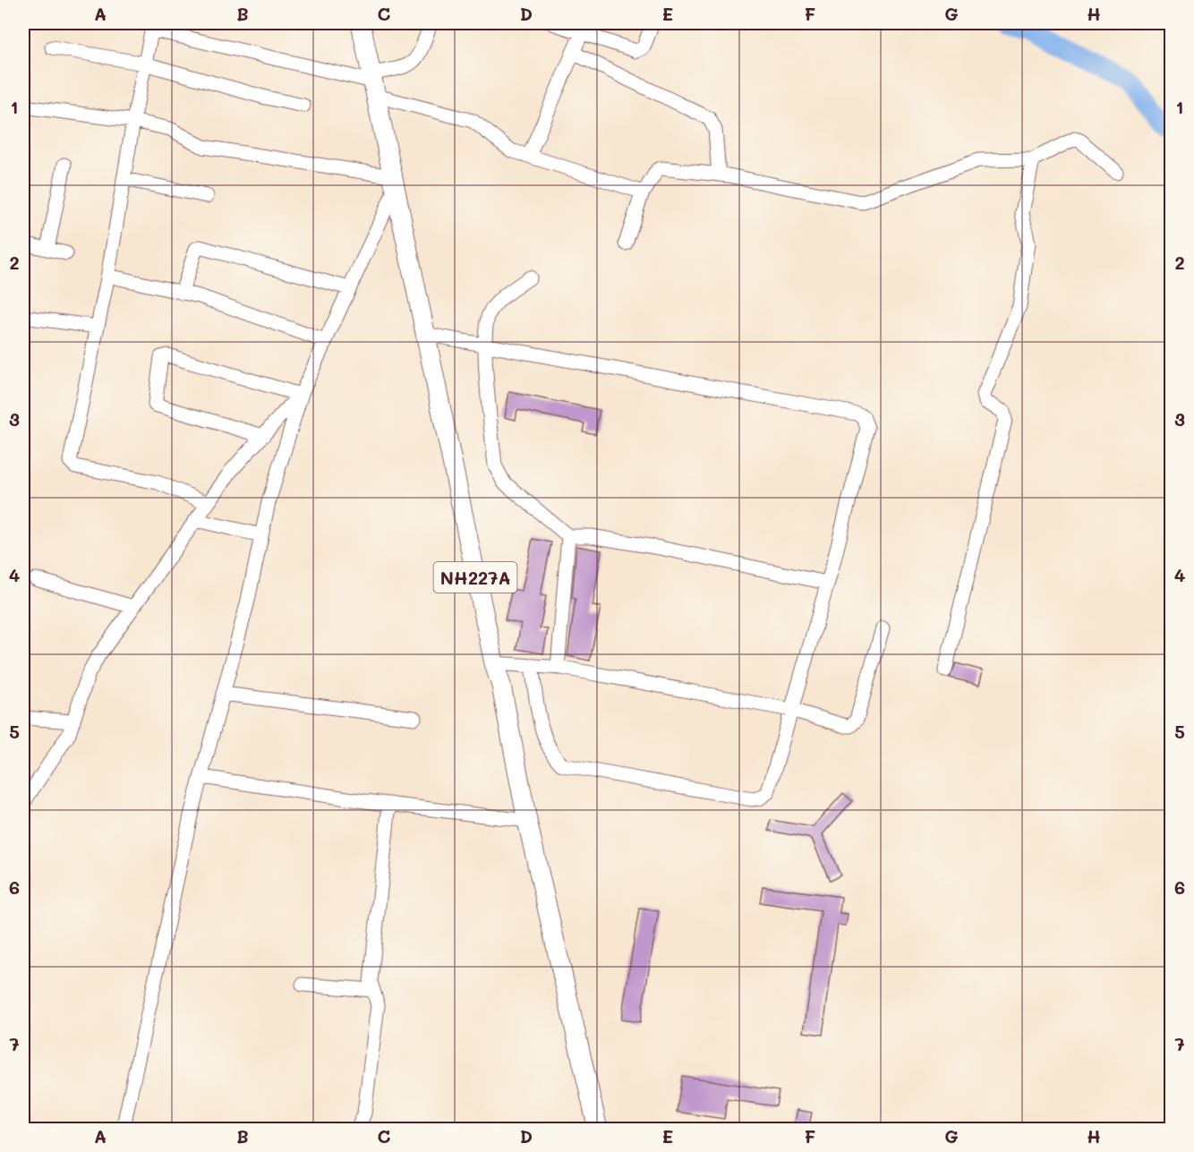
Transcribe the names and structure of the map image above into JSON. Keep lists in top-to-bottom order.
{
  "streets": {
    "highway": ["NH227A"]
  },
  "grid": {
    "columns": [
      "A",
      "B",
      "C",
      "D",
      "E",
      "F",
      "G",
      "H"
    ],
    "rows": [
      "1",
      "2",
      "3",
      "4",
      "5",
      "6",
      "7"
    ]
  }
}
